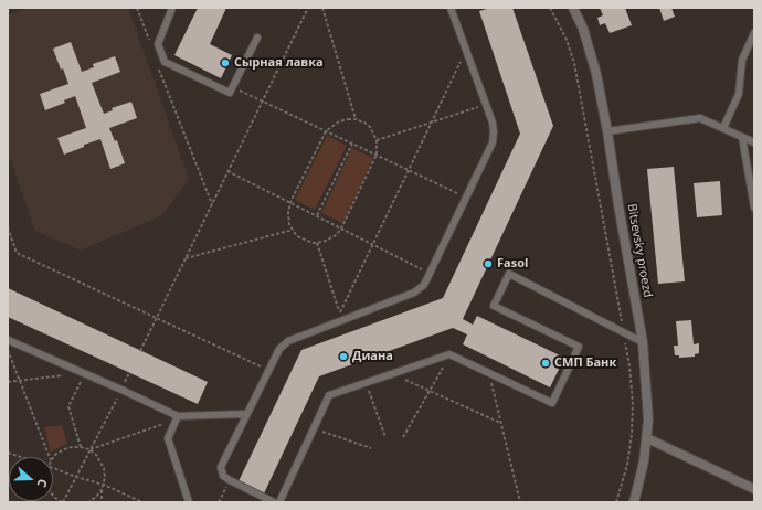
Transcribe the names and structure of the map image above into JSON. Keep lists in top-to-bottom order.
{
  "streets": {
    "street": ["Bitsevsky proezd"]
  },
  "places": [
    "Сырная лавка",
    "Fasol",
    "Диана",
    "СМП Банк"
  ],
  "north": "right"
}
